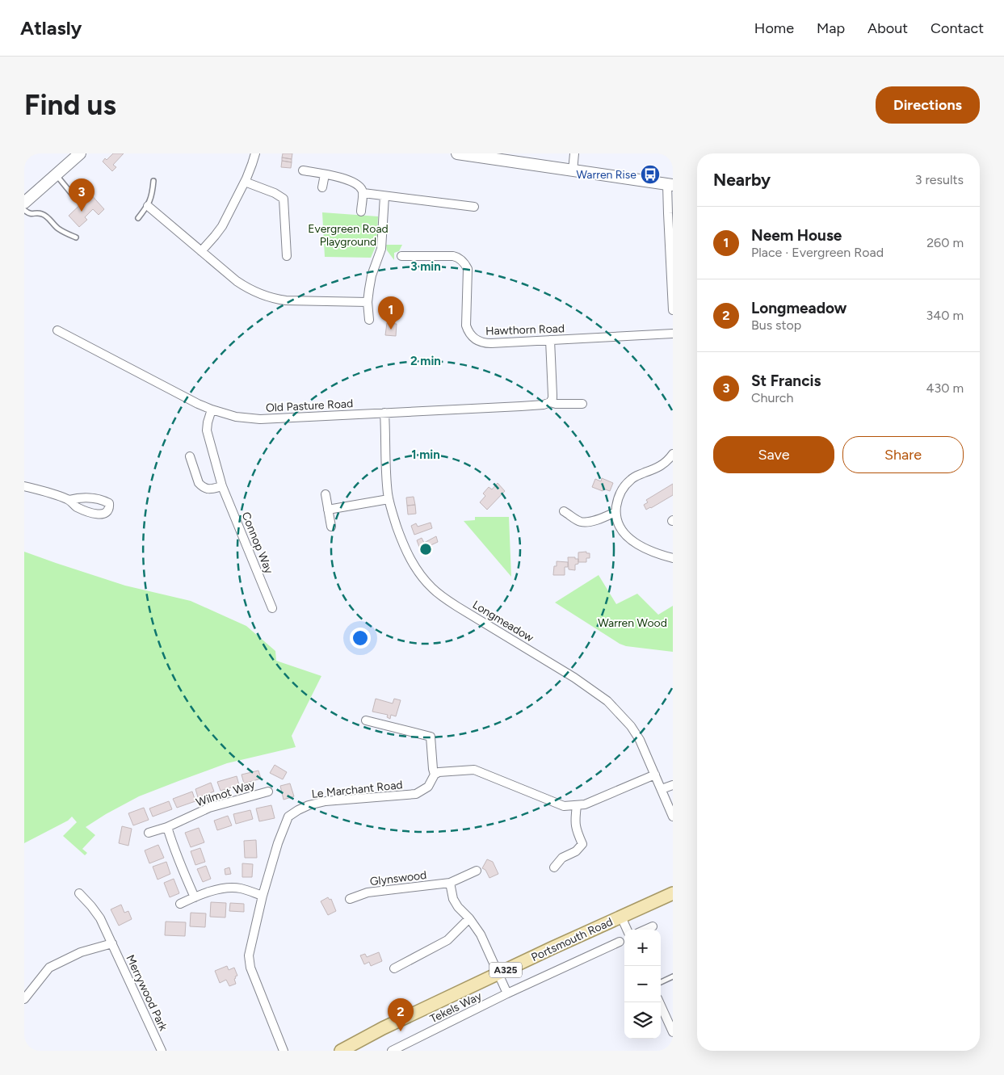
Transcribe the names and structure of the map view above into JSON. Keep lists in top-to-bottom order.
{
  "streets": {
    "main road": ["Portsmouth Road", "A325"],
    "street": [
      "Hawthorn Road",
      "Old Pasture Road",
      "Connop Way",
      "Longmeadow",
      "Le Marchant Road",
      "Wilmot Way",
      "Glynswood",
      "Merrywood Park",
      "Tekels Way"
    ]
  },
  "crossings": [
    ["Old Pasture Road", "Connop Way"],
    ["Old Pasture Road", "Longmeadow"]
  ],
  "parks": ["Evergreen Road Playground", "Warren Wood"],
  "places": {
    "bus stop": ["Warren Rise"]
  },
  "page": {
    "header": "Atlasly",
    "nav": [
      "Home",
      "Map",
      "About",
      "Contact"
    ],
    "buttons": [
      "Directions",
      ["Save", "Share"]
    ],
    "title": "Find us",
    "heading": ["Nearby", "3 results"],
    "pins": ["3", "1", "2"],
    "list": [
      {
        "mark": "1",
        "name": "Neem House",
        "note": "Place · Evergreen Road",
        "value": "260 m"
      },
      {
        "mark": "2",
        "name": "Longmeadow",
        "note": "Bus stop",
        "value": "340 m"
      },
      {
        "mark": "3",
        "name": "St Francis",
        "note": "Church",
        "value": "430 m"
      }
    ],
    "map_buttons": ["+", "−"]
  },
  "rings": ["3 min", "2 min", "1 min"]
}
